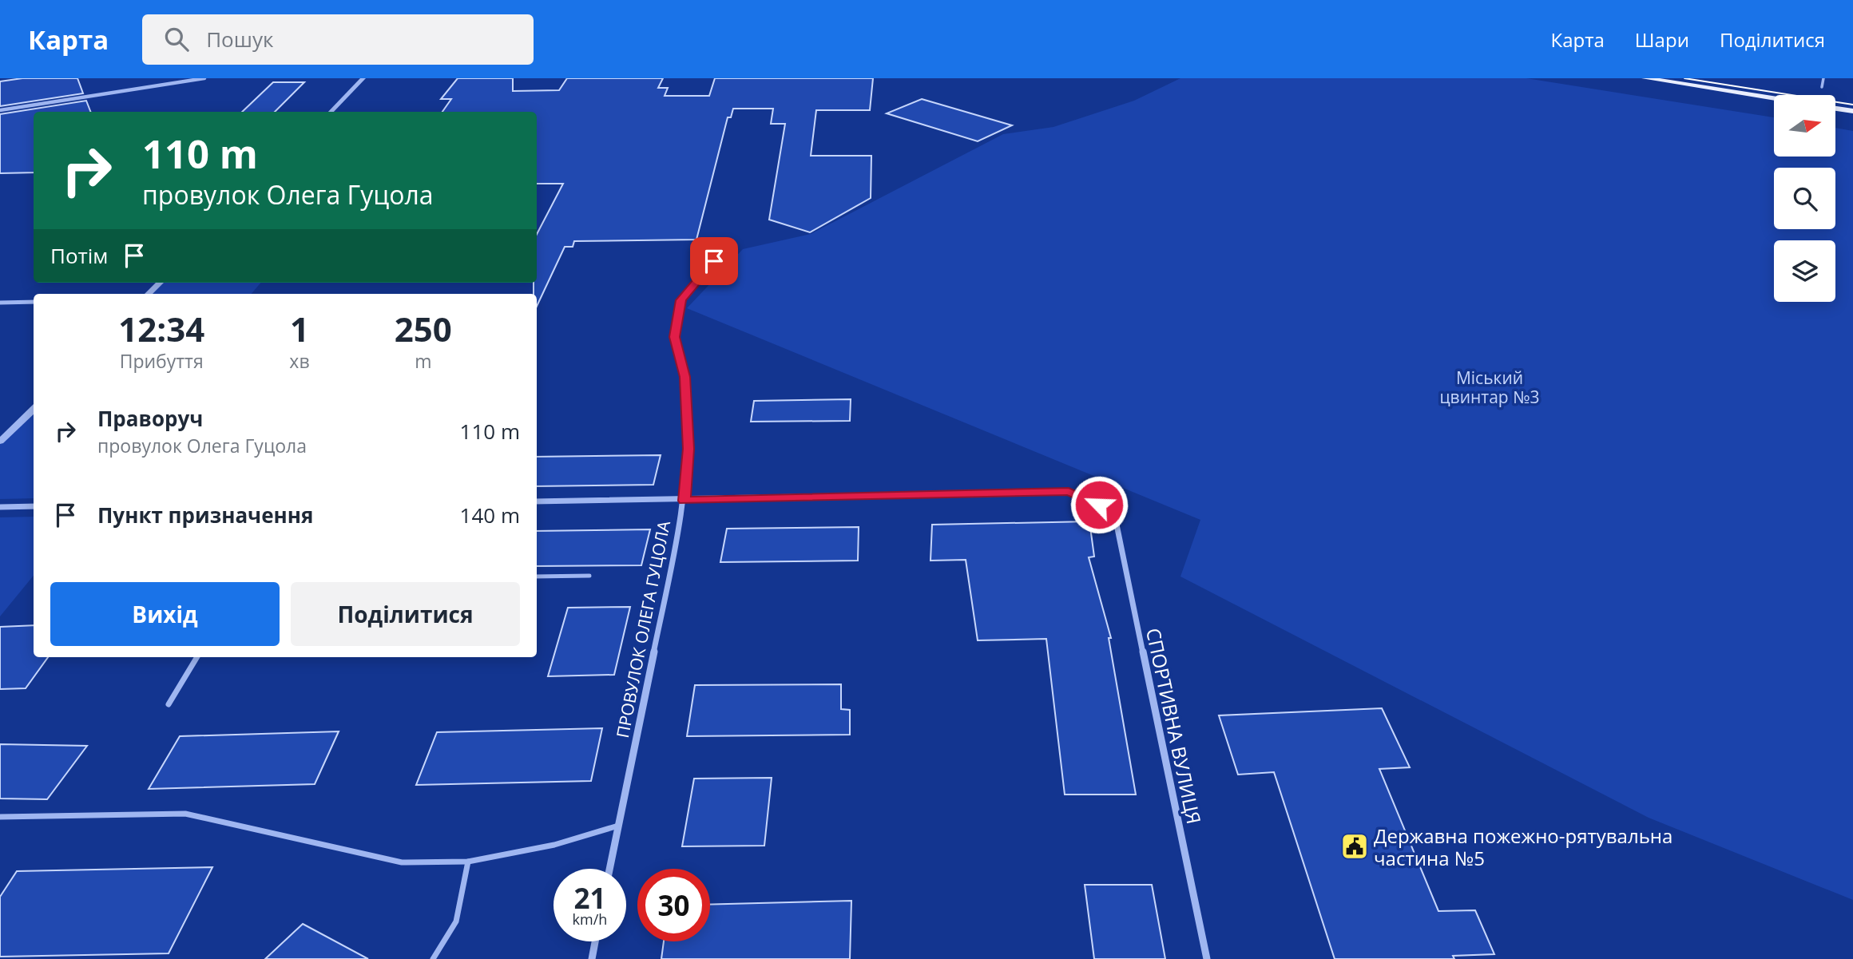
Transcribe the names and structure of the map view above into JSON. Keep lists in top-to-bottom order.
{
  "streets": {
    "street": ["ПРОВУЛОК ОЛЕГА ГУЦОЛА", "СПОРТИВНА ВУЛИЦЯ"]
  },
  "crossings": [
    ["ПРОВУЛОК ОЛЕГА ГУЦОЛА", "СПОРТИВНА ВУЛИЦЯ"]
  ],
  "parks": ["Міський цвинтар №3"],
  "places": {
    "public building": ["Державна пожежно-рятувальна частина №5"]
  },
  "north": "right",
  "page": {
    "header": "Карта",
    "search": "Пошук",
    "nav": ["Карта", "Шари", "Поділитися"],
    "turn": ["110 m", "провулок Олега Гуцола"],
    "then": "Потім",
    "eta": [
      "12:34",
      "Прибуття",
      "1",
      "хв",
      "250",
      "m"
    ],
    "list": [
      {
        "name": "Праворуч",
        "note": "провулок Олега Гуцола",
        "value": "110 m"
      },
      {
        "name": "Пункт призначення",
        "value": "140 m"
      }
    ],
    "buttons": ["Вихід", "Поділитися"],
    "speed": "21 km/h",
    "limit": "30"
  }
}
